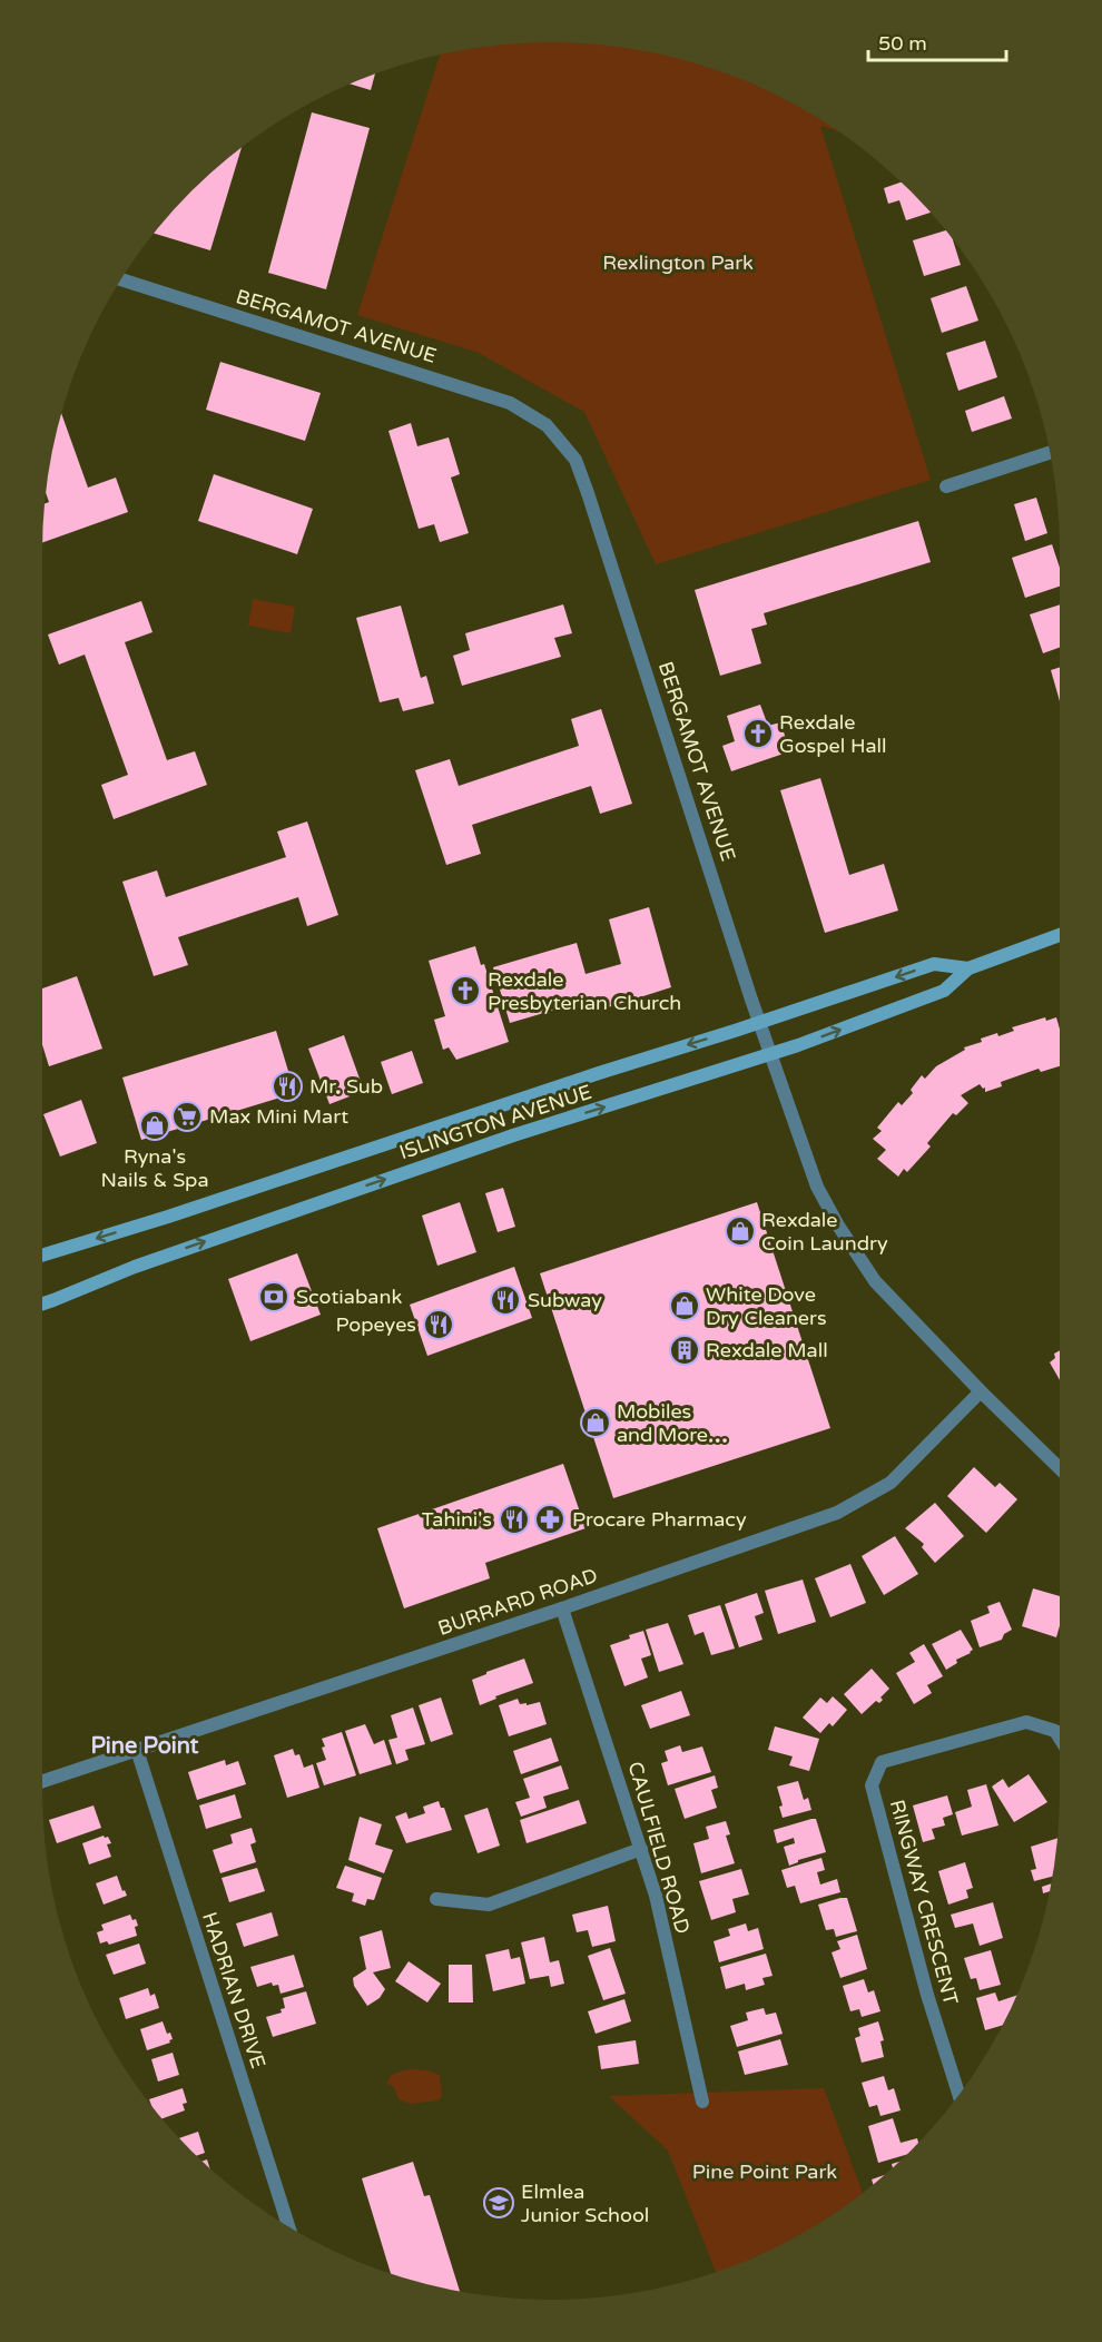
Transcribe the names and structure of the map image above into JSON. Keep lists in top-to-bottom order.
{
  "streets": {
    "main road": ["ISLINGTON AVENUE"],
    "street": [
      "BERGAMOT AVENUE",
      "BURRARD ROAD",
      "CAULFIELD ROAD",
      "RINGWAY CRESCENT",
      "HADRIAN DRIVE"
    ]
  },
  "crossings": [
    ["BERGAMOT AVENUE", "ISLINGTON AVENUE"],
    ["BERGAMOT AVENUE", "BURRARD ROAD"],
    ["BURRARD ROAD", "CAULFIELD ROAD"],
    ["BURRARD ROAD", "HADRIAN DRIVE"]
  ],
  "districts": ["Pine Point"],
  "parks": ["Rexlington Park", "Pine Point Park"],
  "places": {
    "church": ["Rexdale Gospel Hall", "Rexdale Presbyterian Church"],
    "restaurant": [
      "Mr. Sub",
      "Subway",
      "Popeyes",
      "Tahini's"
    ],
    "supermarket": ["Max Mini Mart"],
    "shop": [
      "Ryna's Nails & Spa",
      "Rexdale Coin Laundry",
      "White Dove Dry Cleaners",
      "Mobiles and More…"
    ],
    "bank": ["Scotiabank"],
    "building": ["Rexdale Mall"],
    "pharmacy": ["Procare Pharmacy"],
    "school or university": ["Elmlea Junior School"]
  },
  "scale_bar": "50 m"
}
